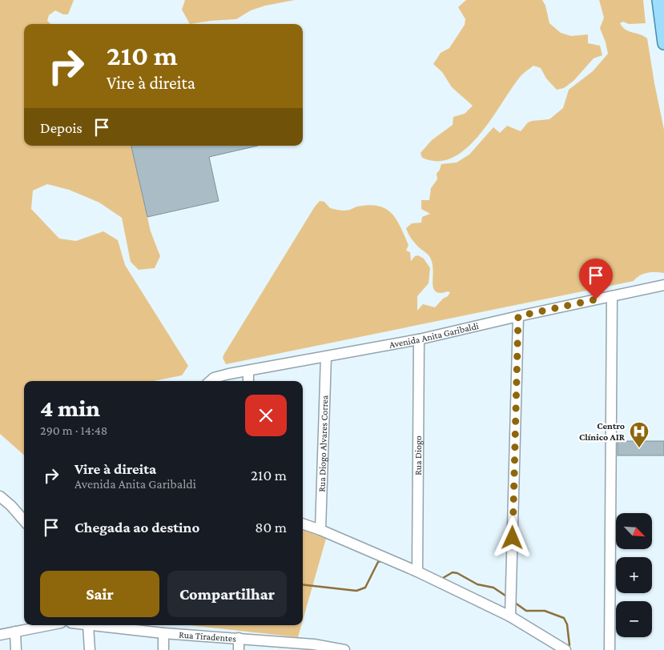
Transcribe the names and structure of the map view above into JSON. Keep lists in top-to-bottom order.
{
  "streets": {
    "street": [
      "Avenida Anita Garibaldi",
      "Rua Diogo Alvares Correa",
      "Rua Diogo",
      "Rua Tiradentes"
    ]
  },
  "crossings": [
    ["Avenida Anita Garibaldi", "Rua Diogo Alvares Correa"],
    ["Avenida Anita Garibaldi", "Rua Diogo"]
  ],
  "places": {
    "hospital": ["Centro Clínico AIR"]
  },
  "north": "bottom right",
  "page": {
    "turn": ["210 m", "Vire à direita"],
    "then": "Depois",
    "heading": ["4 min", "290 m · 14:48"],
    "list": [
      {
        "name": "Vire à direita",
        "note": "Avenida Anita Garibaldi",
        "value": "210 m"
      },
      {
        "name": "Chegada ao destino",
        "value": "80 m"
      }
    ],
    "map_buttons": ["+", "−"],
    "buttons": ["Sair", "Compartilhar"]
  }
}
